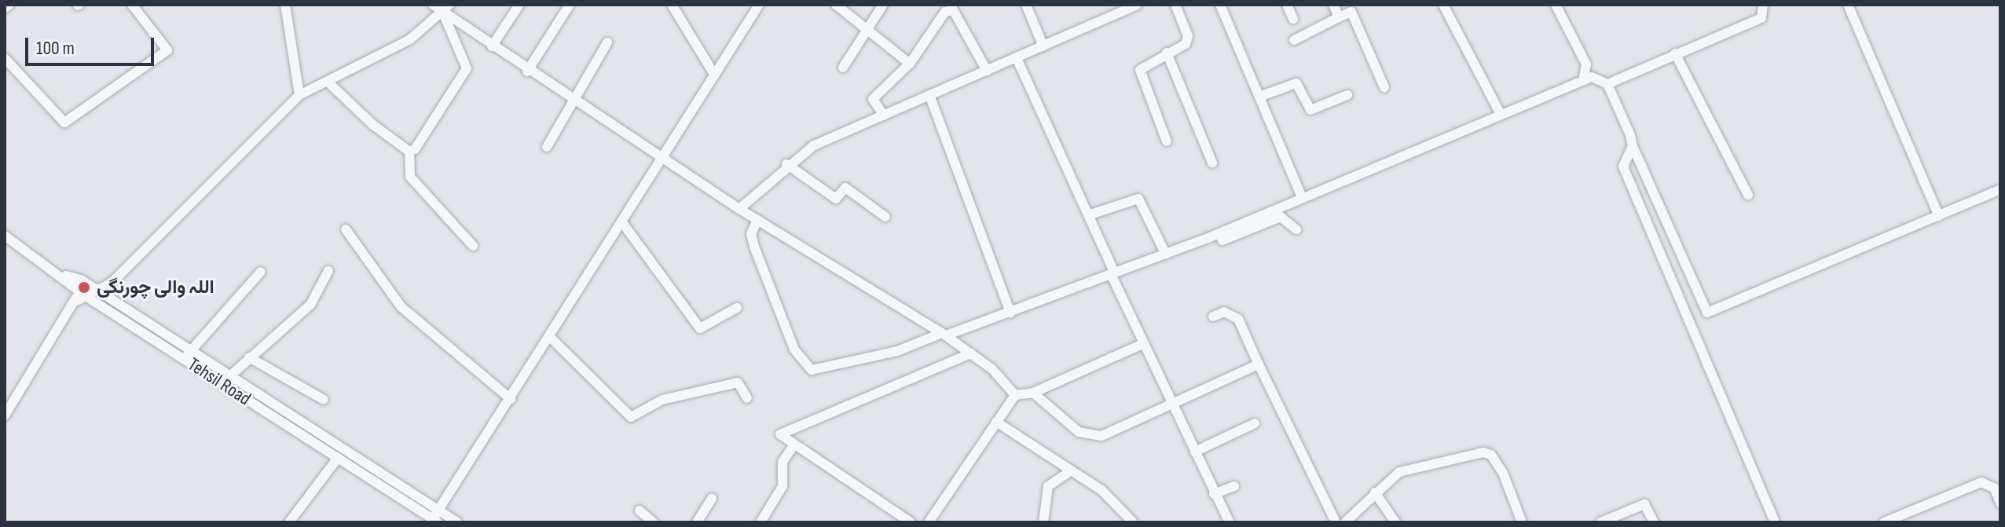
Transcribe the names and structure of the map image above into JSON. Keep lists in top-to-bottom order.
{
  "streets": {
    "street": ["Tehsil Road"]
  },
  "places": ["اللہ والی چورنگی"],
  "scale_bar": "100 m"
}
